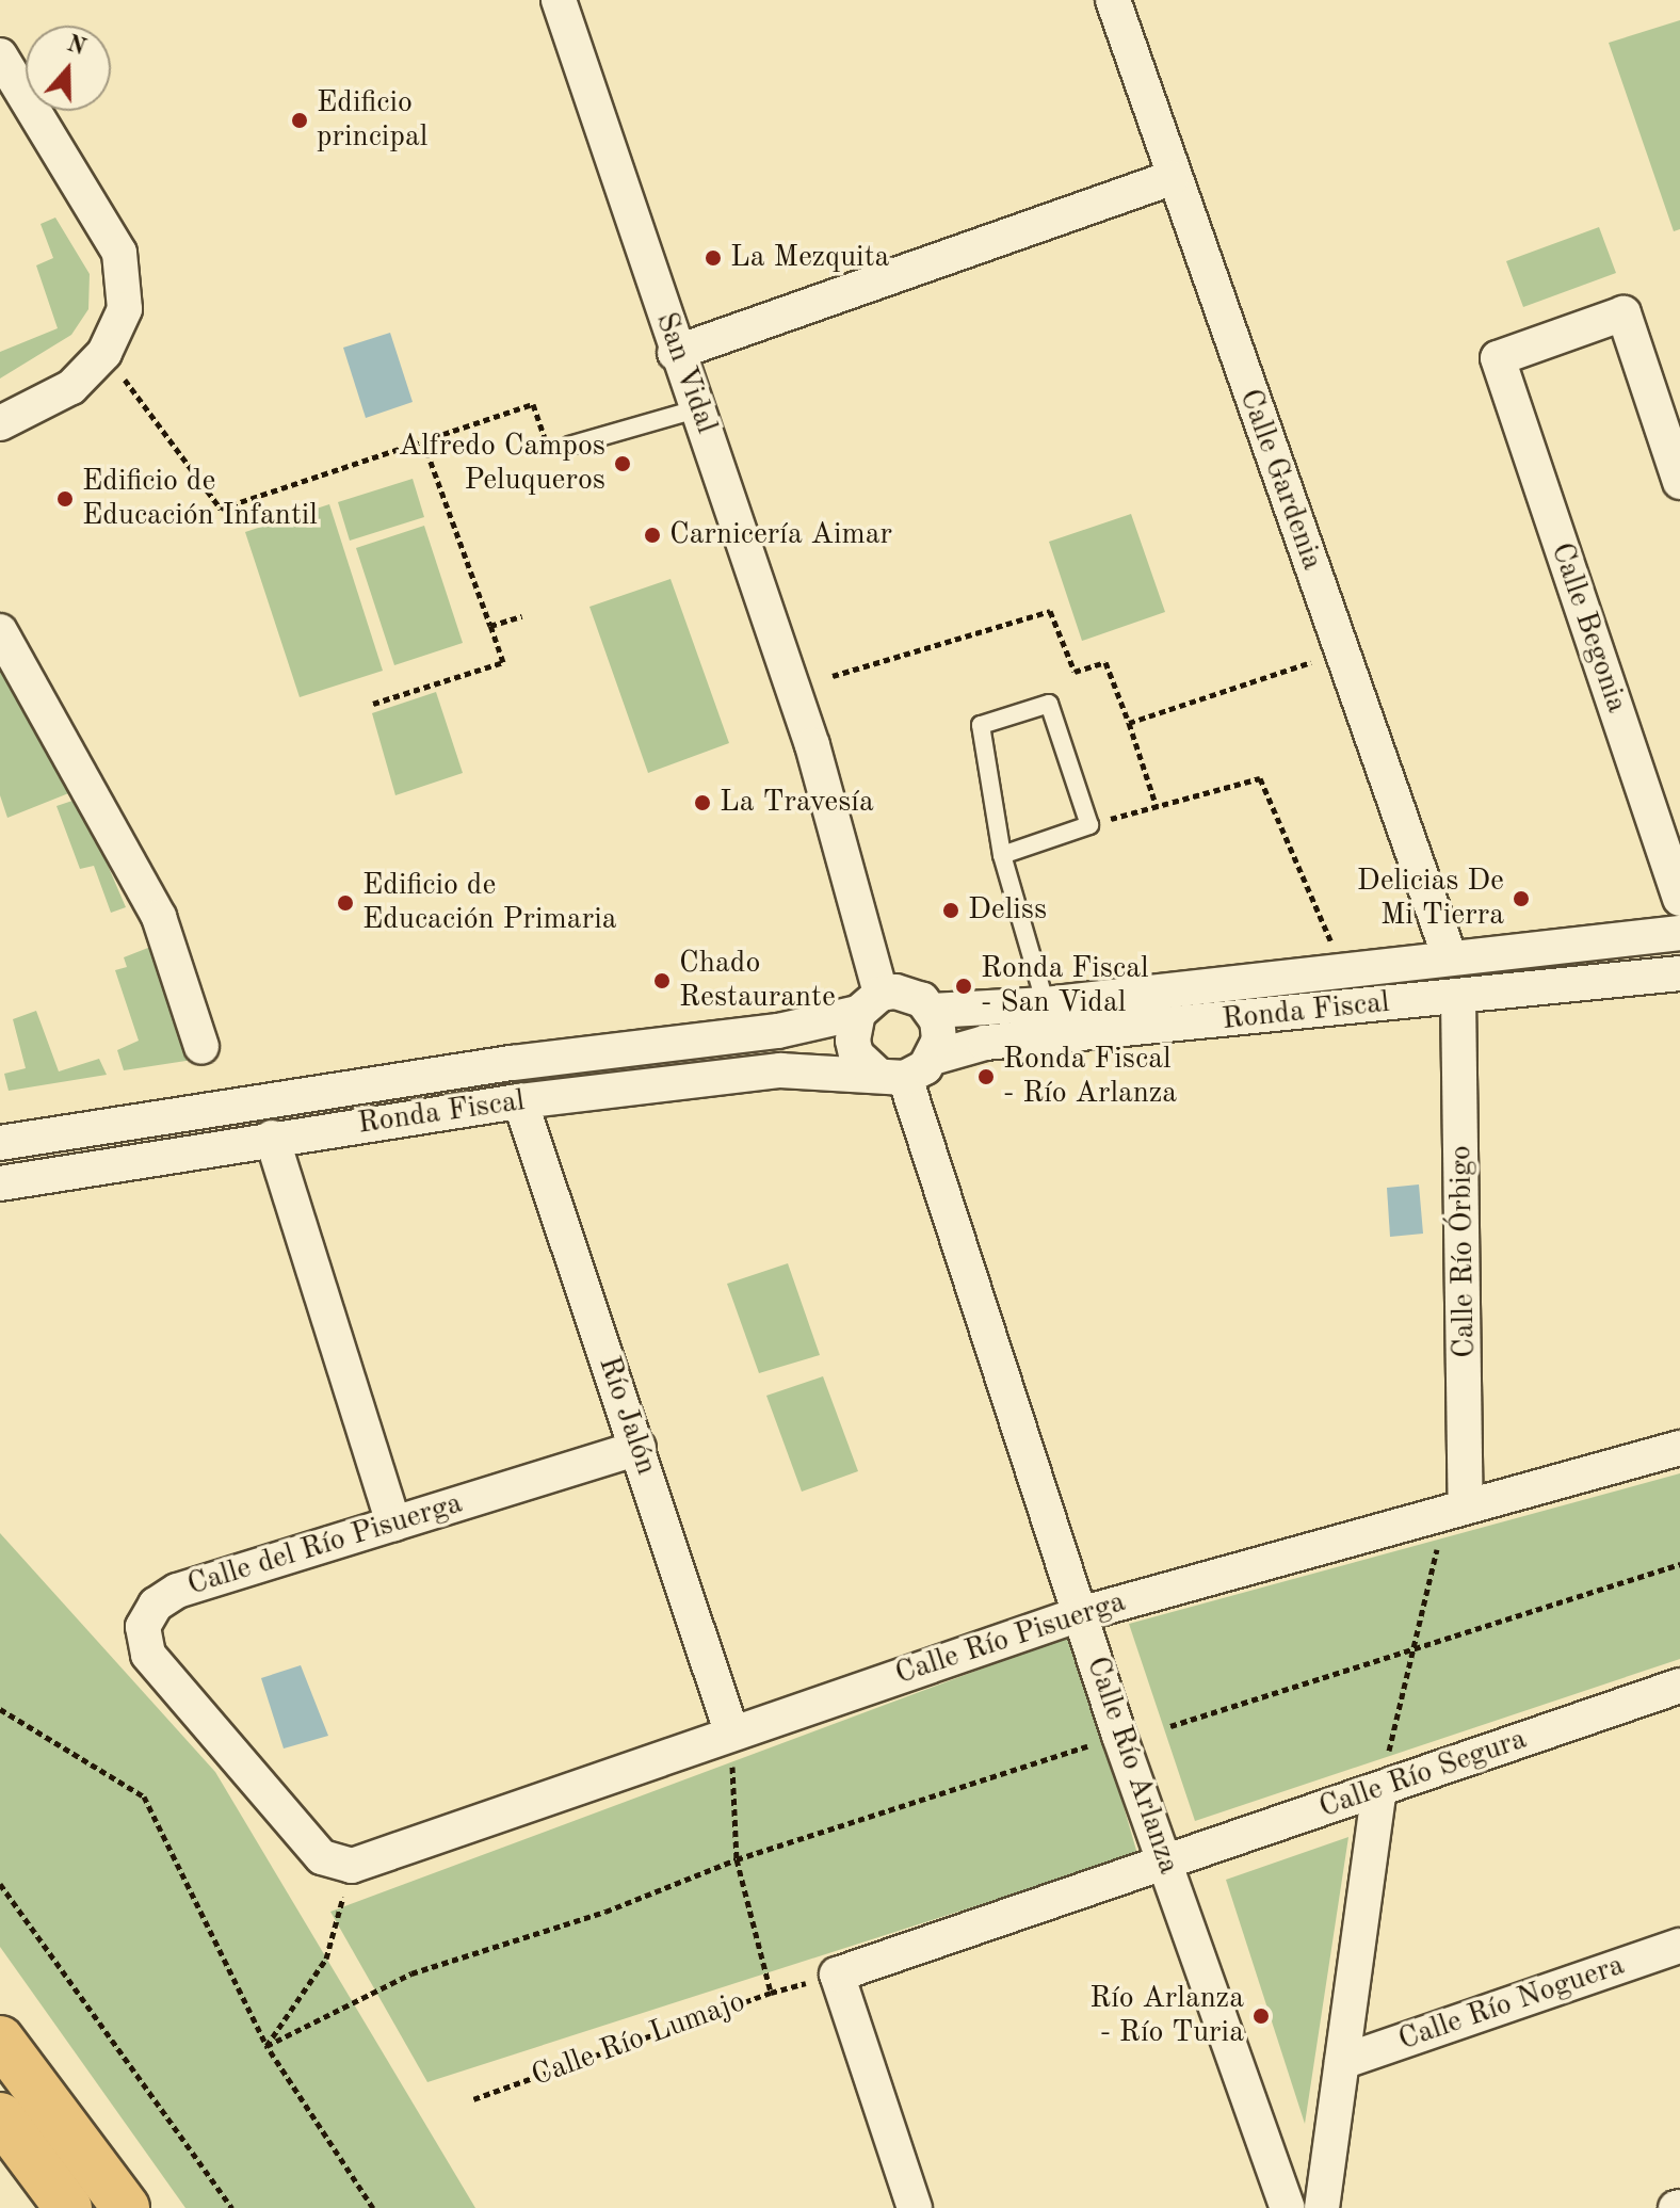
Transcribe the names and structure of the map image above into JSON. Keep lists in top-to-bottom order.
{
  "streets": {
    "street": [
      "San Vidal",
      "Calle Gardenia",
      "Calle Begonia",
      "Ronda Fiscal",
      "Calle Río Órbigo",
      "Río Jalón",
      "Calle del Río Pisuerga",
      "Calle Río Pisuerga",
      "Calle Río Arlanza",
      "Calle Río Segura",
      "Calle Río Noguera"
    ],
    "path": ["Calle Río Lumajo"]
  },
  "crossings": [
    ["San Vidal", "Ronda Fiscal"],
    ["San Vidal", "Calle Río Arlanza"],
    ["Calle Gardenia", "Ronda Fiscal"],
    ["Ronda Fiscal", "Calle Río Órbigo"],
    ["Ronda Fiscal", "Río Jalón"],
    ["Ronda Fiscal", "Calle Río Arlanza"],
    ["Calle Río Órbigo", "Calle Río Pisuerga"],
    ["Río Jalón", "Calle del Río Pisuerga"],
    ["Río Jalón", "Calle Río Pisuerga"],
    ["Calle del Río Pisuerga", "Calle Río Pisuerga"],
    ["Calle Río Pisuerga", "Calle Río Arlanza"],
    ["Calle Río Arlanza", "Calle Río Segura"]
  ],
  "places": [
    "Edificio principal",
    "La Mezquita",
    "Alfredo Campos Peluqueros",
    "Edificio de Educación Infantil",
    "Carnicería Aimar",
    "La Travesía",
    "Delicias De Mi Tierra",
    "Edificio de Educación Primaria",
    "Deliss",
    "Chado Restaurante",
    "Ronda Fiscal - San Vidal",
    "Ronda Fiscal - Río Arlanza",
    "Río Arlanza - Río Turia"
  ],
  "north": "top"
}
